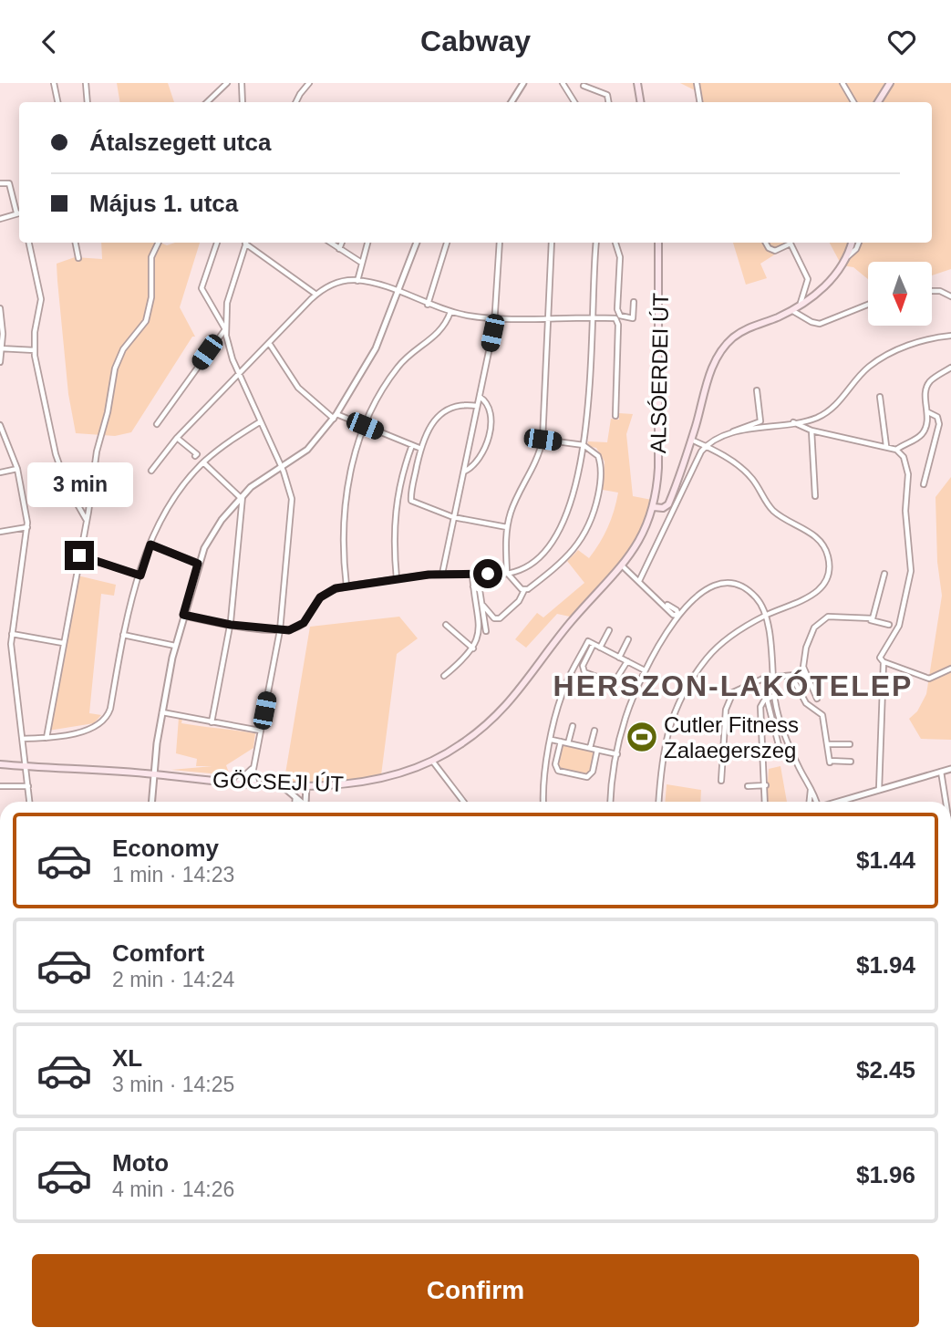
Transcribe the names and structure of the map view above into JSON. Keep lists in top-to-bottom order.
{
  "streets": {
    "main road": ["ALSÓERDEI ÚT", "GÖCSEJI ÚT"]
  },
  "crossings": [
    ["ALSÓERDEI ÚT", "GÖCSEJI ÚT"]
  ],
  "districts": ["HERSZON-LAKÓTELEP"],
  "places": {
    "sports": ["Cutler Fitness Zalaegerszeg"]
  },
  "north": "bottom",
  "page": {
    "header": "Cabway",
    "banner": ["Átalszegett utca", "Május 1. utca"],
    "bubble": "3 min",
    "list": [
      {
        "name": "Economy",
        "note": "1 min · 14:23",
        "value": "$1.44"
      },
      {
        "name": "Comfort",
        "note": "2 min · 14:24",
        "value": "$1.94"
      },
      {
        "name": "XL",
        "note": "3 min · 14:25",
        "value": "$2.45"
      },
      {
        "name": "Moto",
        "note": "4 min · 14:26",
        "value": "$1.96"
      }
    ],
    "buttons": "Confirm"
  }
}
